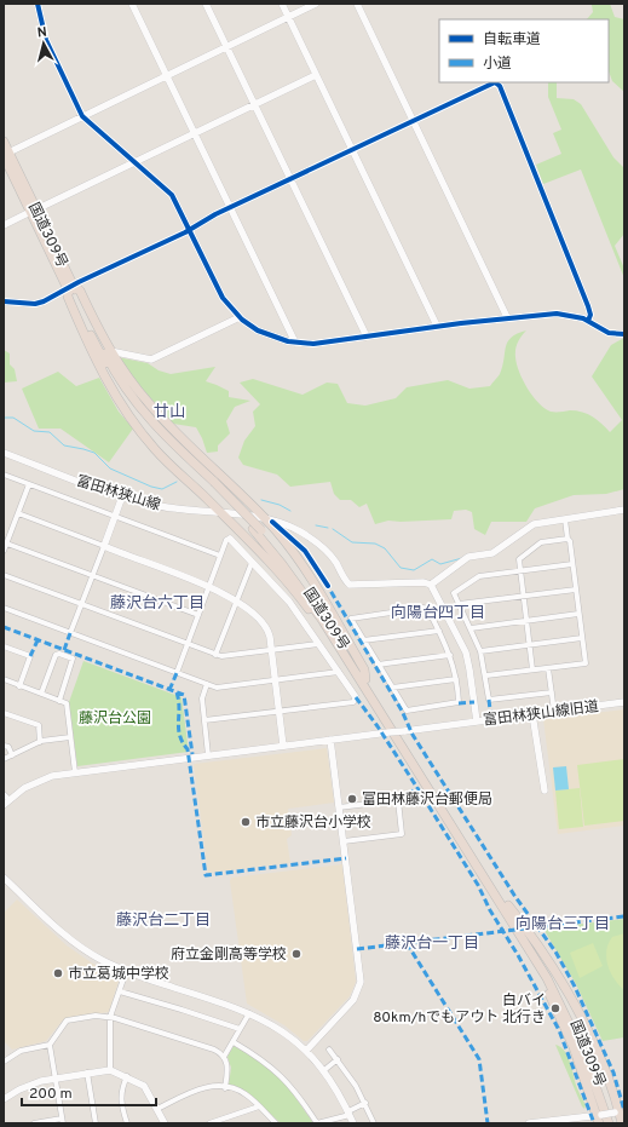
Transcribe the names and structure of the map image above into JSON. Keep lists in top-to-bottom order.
{
  "streets": {
    "highway": ["国道309号"],
    "street": ["富田林狭山線", "富田林狭山線旧道"]
  },
  "districts": [
    "廿山",
    "藤沢台六丁目",
    "向陽台四丁目",
    "藤沢台二丁目",
    "向陽台三丁目",
    "藤沢台一丁目"
  ],
  "parks": ["藤沢台公園"],
  "places": [
    "富田林藤沢台郵便局",
    "市立藤沢台小学校",
    "府立金剛高等学校",
    "市立葛城中学校",
    "白バイ 80km/hでもアウト 北行き"
  ],
  "legend": ["自転車道", "小道"],
  "scale_bar": "200 m",
  "north": "top"
}
